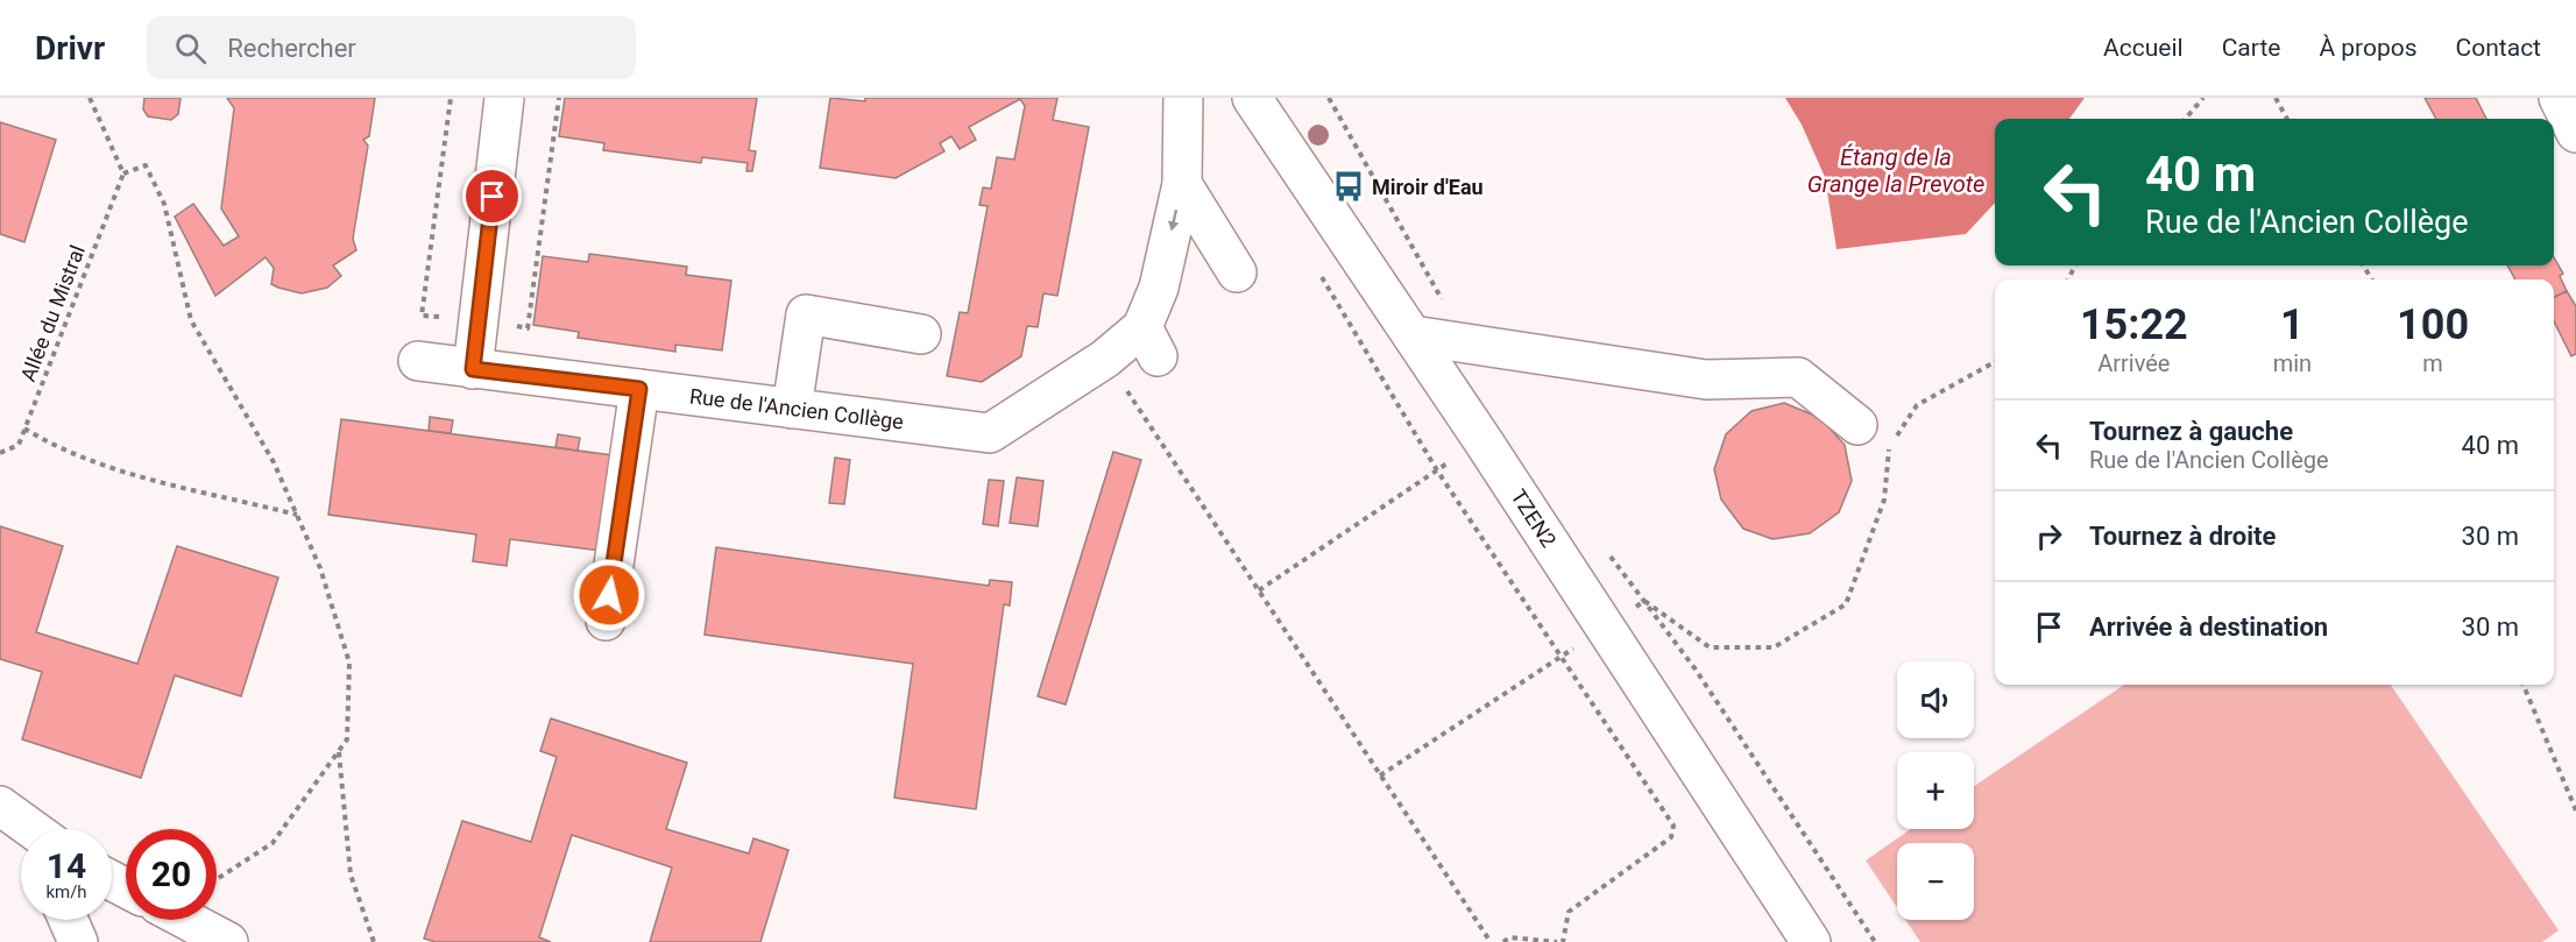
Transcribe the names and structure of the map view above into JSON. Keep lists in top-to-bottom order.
{
  "streets": {
    "street": ["Rue de l'Ancien Collège", "TZEN2"],
    "path": ["Allée du Mistral"]
  },
  "water": ["Étang de la Grange la Prevote"],
  "places": {
    "bus stop": ["Miroir d'Eau"]
  },
  "page": {
    "header": "Drivr",
    "search": "Rechercher",
    "nav": [
      "Accueil",
      "Carte",
      "À propos",
      "Contact"
    ],
    "turn": ["40 m", "Rue de l'Ancien Collège"],
    "eta": [
      "15:22",
      "Arrivée",
      "1",
      "min",
      "100",
      "m"
    ],
    "list": [
      {
        "name": "Tournez à gauche",
        "note": "Rue de l'Ancien Collège",
        "value": "40 m"
      },
      {
        "name": "Tournez à droite",
        "value": "30 m"
      },
      {
        "name": "Arrivée à destination",
        "value": "30 m"
      }
    ],
    "map_buttons": ["+", "−"],
    "speed": "14 km/h",
    "limit": "20"
  }
}
